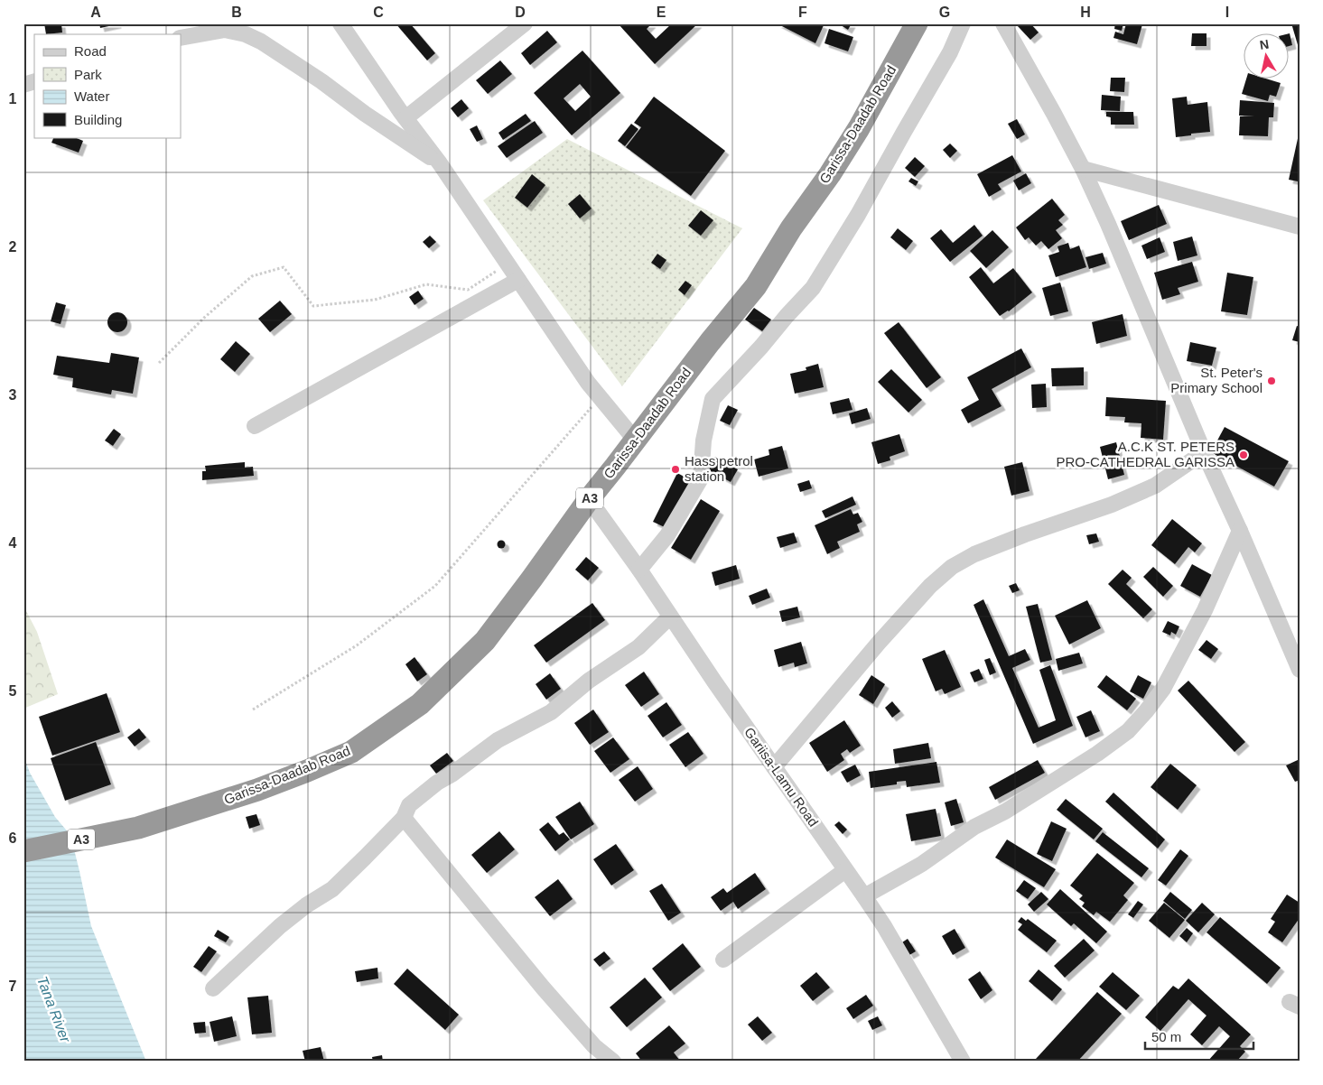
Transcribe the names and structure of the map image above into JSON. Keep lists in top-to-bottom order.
{
  "streets": {
    "highway": ["Garissa-Daadab Road", "A3"],
    "street": ["Gariisa-Lamu Road"]
  },
  "crossings": [
    ["Garissa-Daadab Road", "Gariisa-Lamu Road"]
  ],
  "water": ["Tana River"],
  "places": ["St. Peter's Primary School", "A.C.K ST. PETERS PRO-CATHEDRAL GARISSA", "Hass petrol station"],
  "legend": [
    "Road",
    "Park",
    "Water",
    "Building"
  ],
  "scale_bar": "50 m",
  "north": "top",
  "grid": {
    "columns": [
      "A",
      "B",
      "C",
      "D",
      "E",
      "F",
      "G",
      "H",
      "I"
    ],
    "rows": [
      "1",
      "2",
      "3",
      "4",
      "5",
      "6",
      "7"
    ]
  }
}
